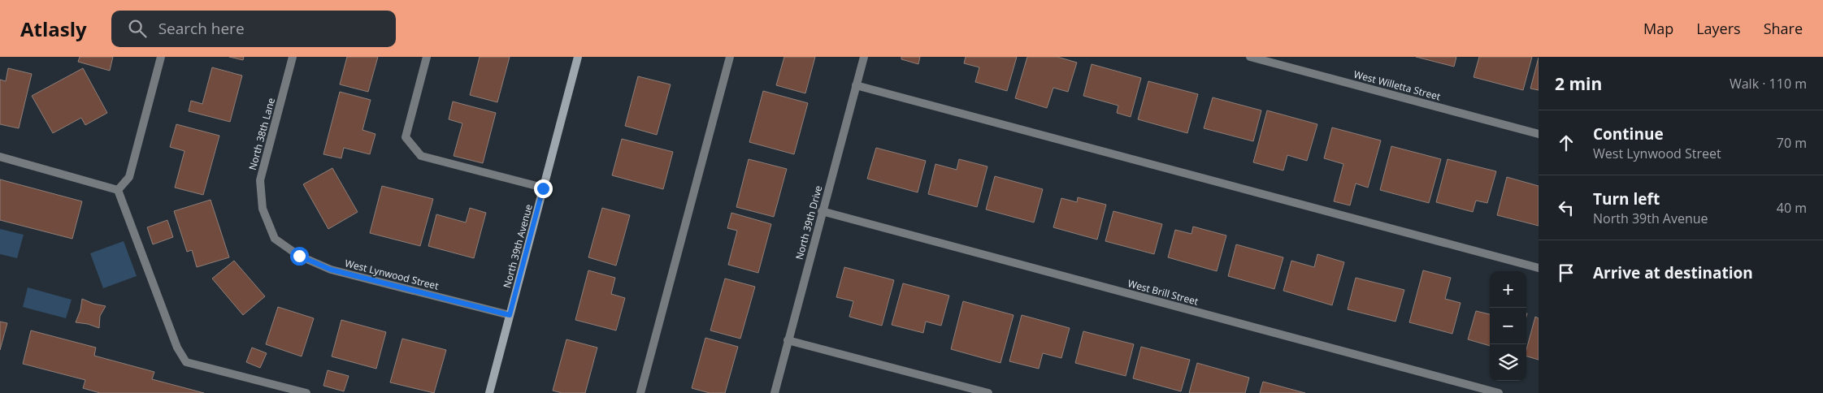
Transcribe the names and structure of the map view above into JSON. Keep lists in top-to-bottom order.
{
  "streets": {
    "street": [
      "West Willetta Street",
      "North 38th Lane",
      "North 39th Drive",
      "North 39th Avenue",
      "West Lynwood Street",
      "West Brill Street"
    ]
  },
  "crossings": [
    ["North 38th Lane", "West Lynwood Street"],
    ["North 39th Drive", "West Brill Street"],
    ["North 39th Avenue", "West Lynwood Street"]
  ],
  "page": {
    "header": "Atlasly",
    "search": "Search here",
    "nav": ["Map", "Layers", "Share"],
    "heading": ["2 min", "Walk · 110 m"],
    "list": [
      ["Continue", "West Lynwood Street", "70 m"],
      ["Turn left", "North 39th Avenue", "40 m"],
      "Arrive at destination"
    ],
    "map_buttons": ["+", "−"]
  }
}
